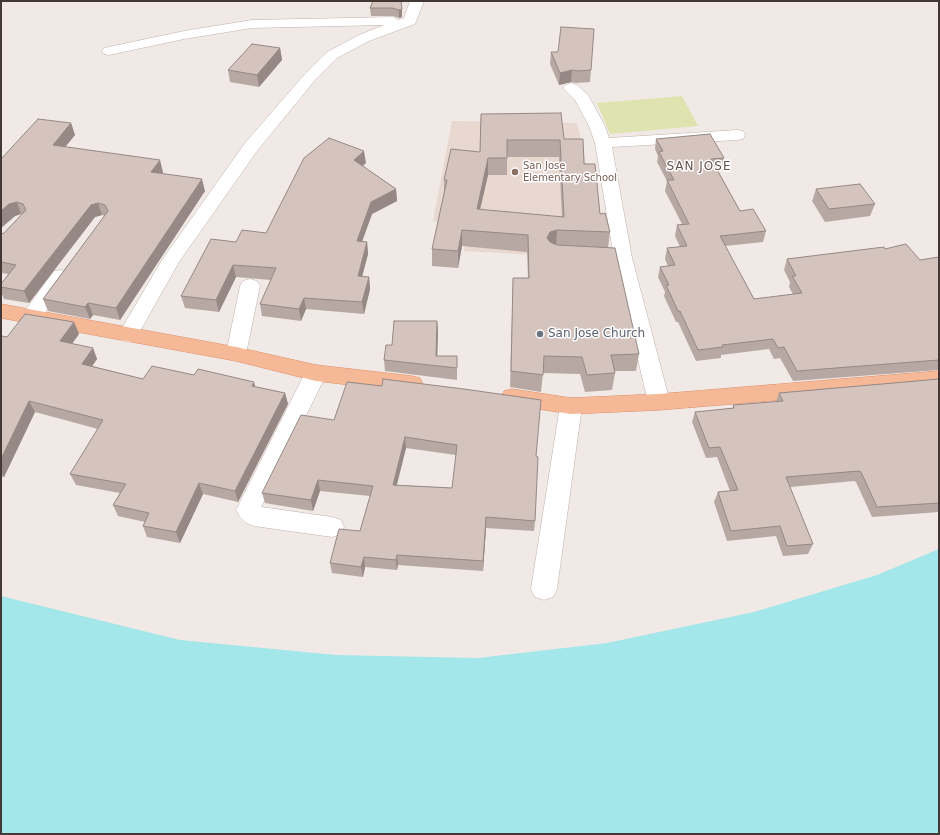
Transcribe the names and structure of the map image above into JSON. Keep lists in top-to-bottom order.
{
  "districts": ["SAN JOSE"],
  "places": ["San Jose Elementary School", "San Jose Church"]
}
